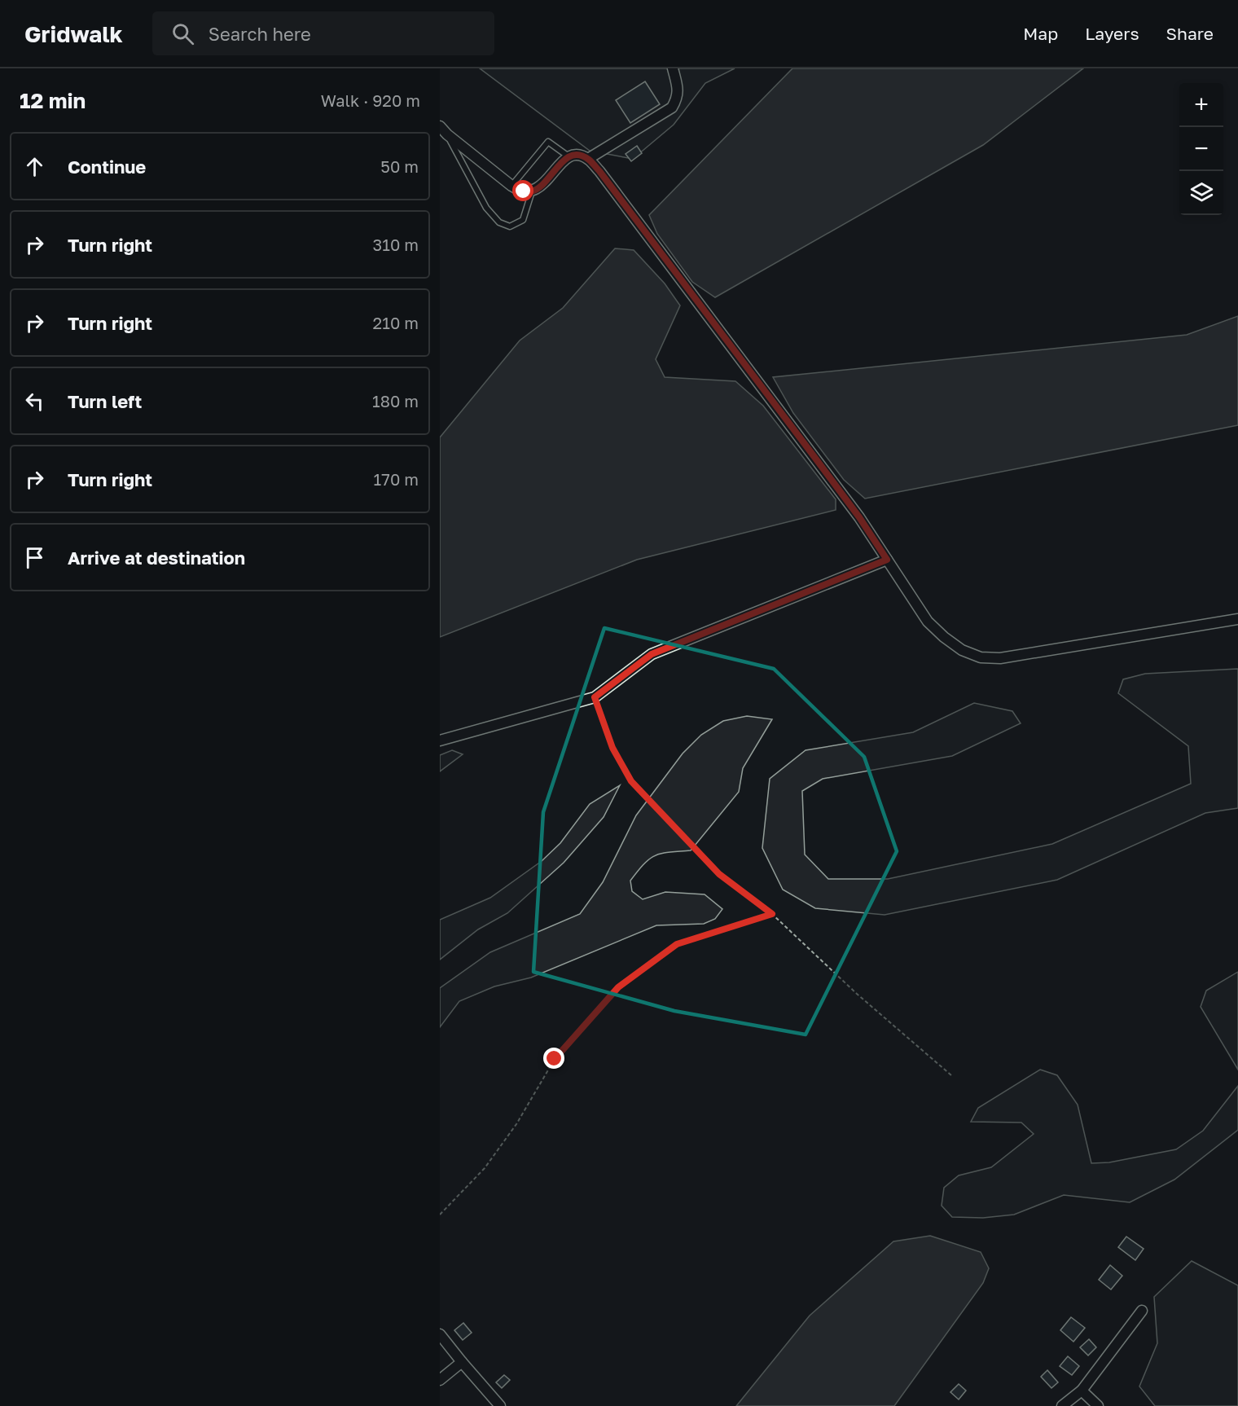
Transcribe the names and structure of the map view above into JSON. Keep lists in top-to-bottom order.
{
  "page": {
    "header": "Gridwalk",
    "search": "Search here",
    "nav": ["Map", "Layers", "Share"],
    "heading": ["12 min", "Walk · 920 m"],
    "map_buttons": ["+", "−"],
    "list": [
      ["Continue", "50 m"],
      ["Turn right", "310 m"],
      ["Turn right", "210 m"],
      ["Turn left", "180 m"],
      ["Turn right", "170 m"],
      "Arrive at destination"
    ]
  }
}
